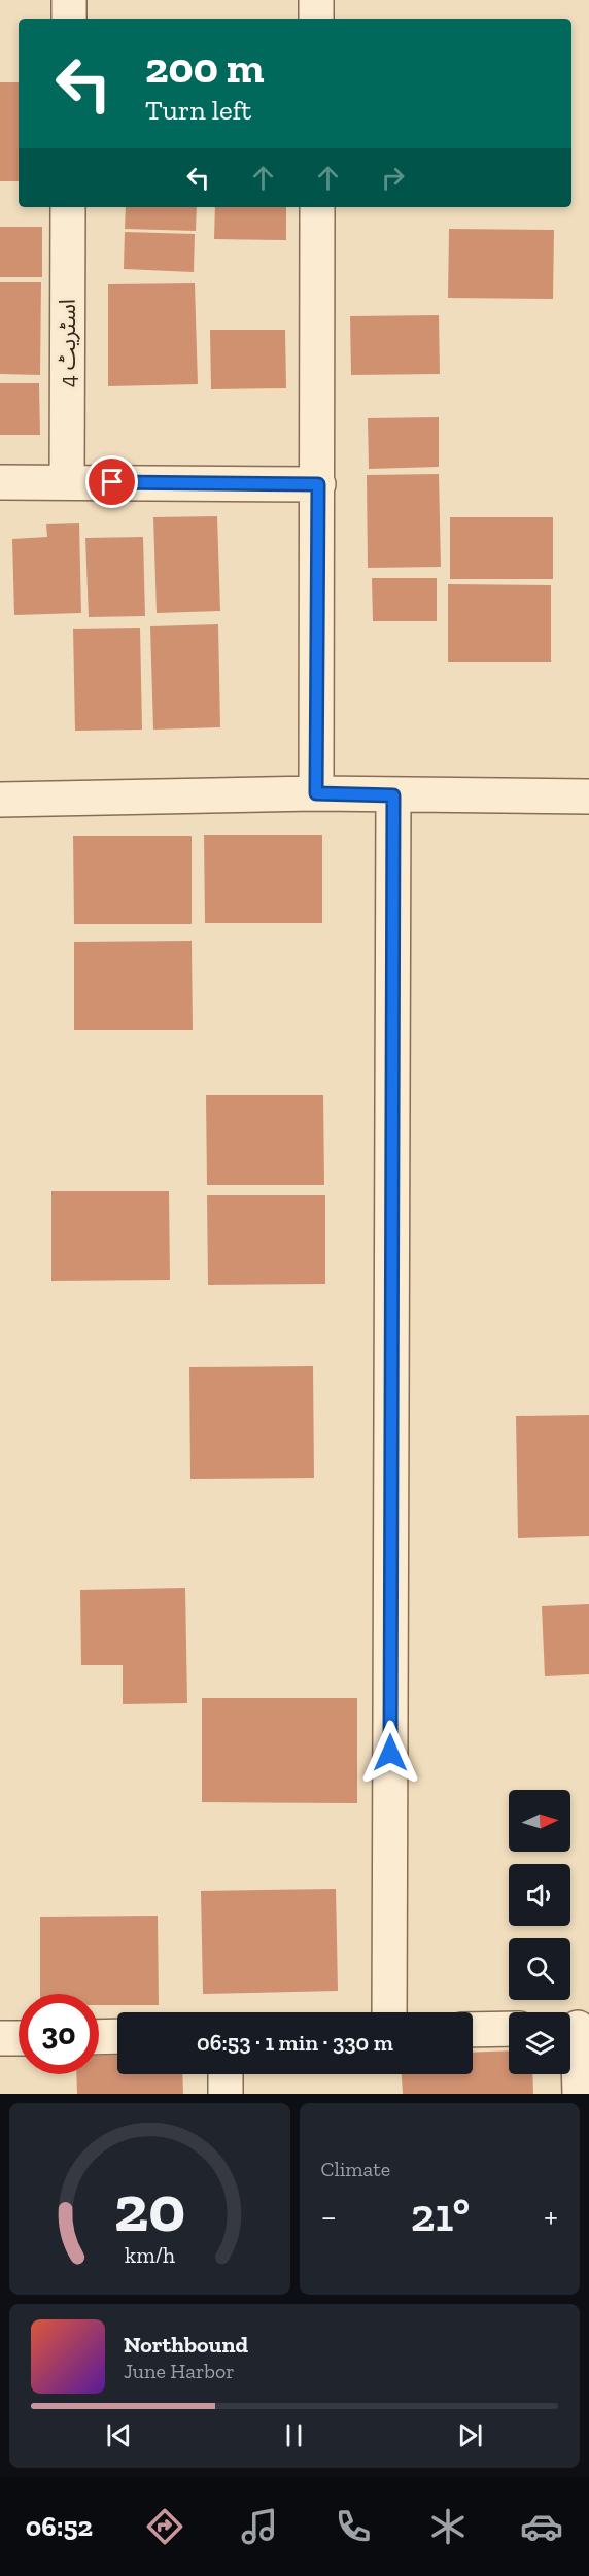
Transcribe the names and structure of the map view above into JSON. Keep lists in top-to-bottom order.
{
  "streets": {
    "street": ["اسٹریٹ 4"]
  },
  "north": "right",
  "page": {
    "turn": ["200 m", "Turn left"],
    "limit": "30",
    "trip": "06:53 · 1 min · 330 m",
    "tile": "Climate",
    "heat": ["−", "21°", "+"],
    "song": ["Northbound", "June Harbor"],
    "tabs": "06:52",
    "gauge": ["20", "km/h"]
  }
}
